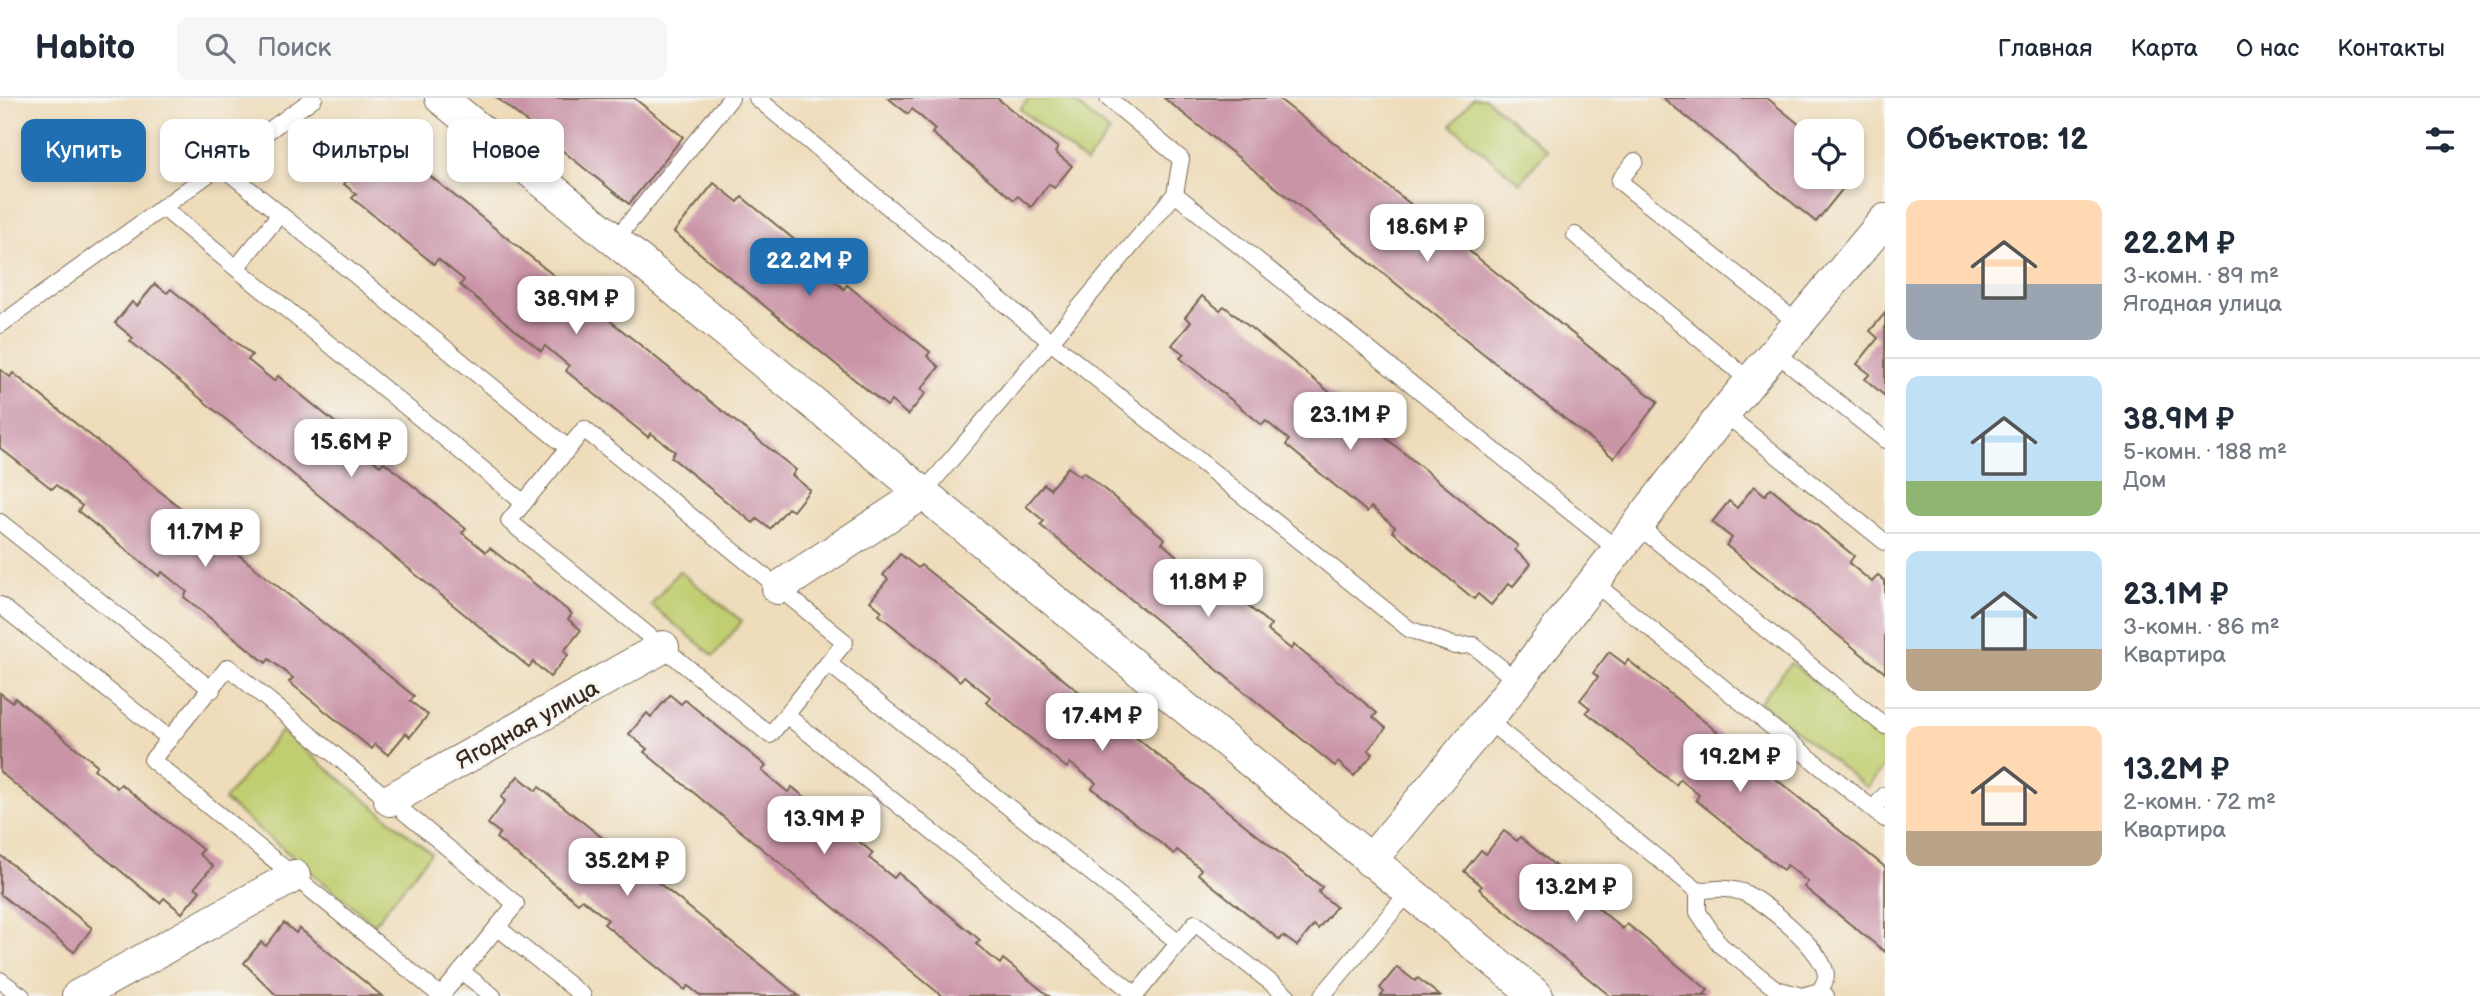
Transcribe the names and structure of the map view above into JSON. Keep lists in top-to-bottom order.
{
  "streets": {
    "street": ["Ягодная улица"]
  },
  "page": {
    "header": "Habito",
    "search": "Поиск",
    "nav": [
      "Главная",
      "Карта",
      "О нас",
      "Контакты"
    ],
    "heading": "Объектов: 12",
    "chip": [
      "Купить",
      "Снять",
      "Фильтры",
      "Новое"
    ],
    "list": [
      {
        "name": "22.2M ₽",
        "note": "3-комн. · 89 m² · Ягодная улица"
      },
      {
        "name": "38.9M ₽",
        "note": "5-комн. · 188 m² · Дом"
      },
      {
        "name": "23.1M ₽",
        "note": "3-комн. · 86 m² · Квартира"
      },
      {
        "name": "13.2M ₽",
        "note": "2-комн. · 72 m² · Квартира"
      }
    ],
    "price": [
      "18.6M ₽",
      "22.2M ₽",
      "38.9M ₽",
      "23.1M ₽",
      "15.6M ₽",
      "11.7M ₽",
      "11.8M ₽",
      "17.4M ₽",
      "19.2M ₽",
      "13.9M ₽",
      "35.2M ₽",
      "13.2M ₽"
    ]
  }
}
